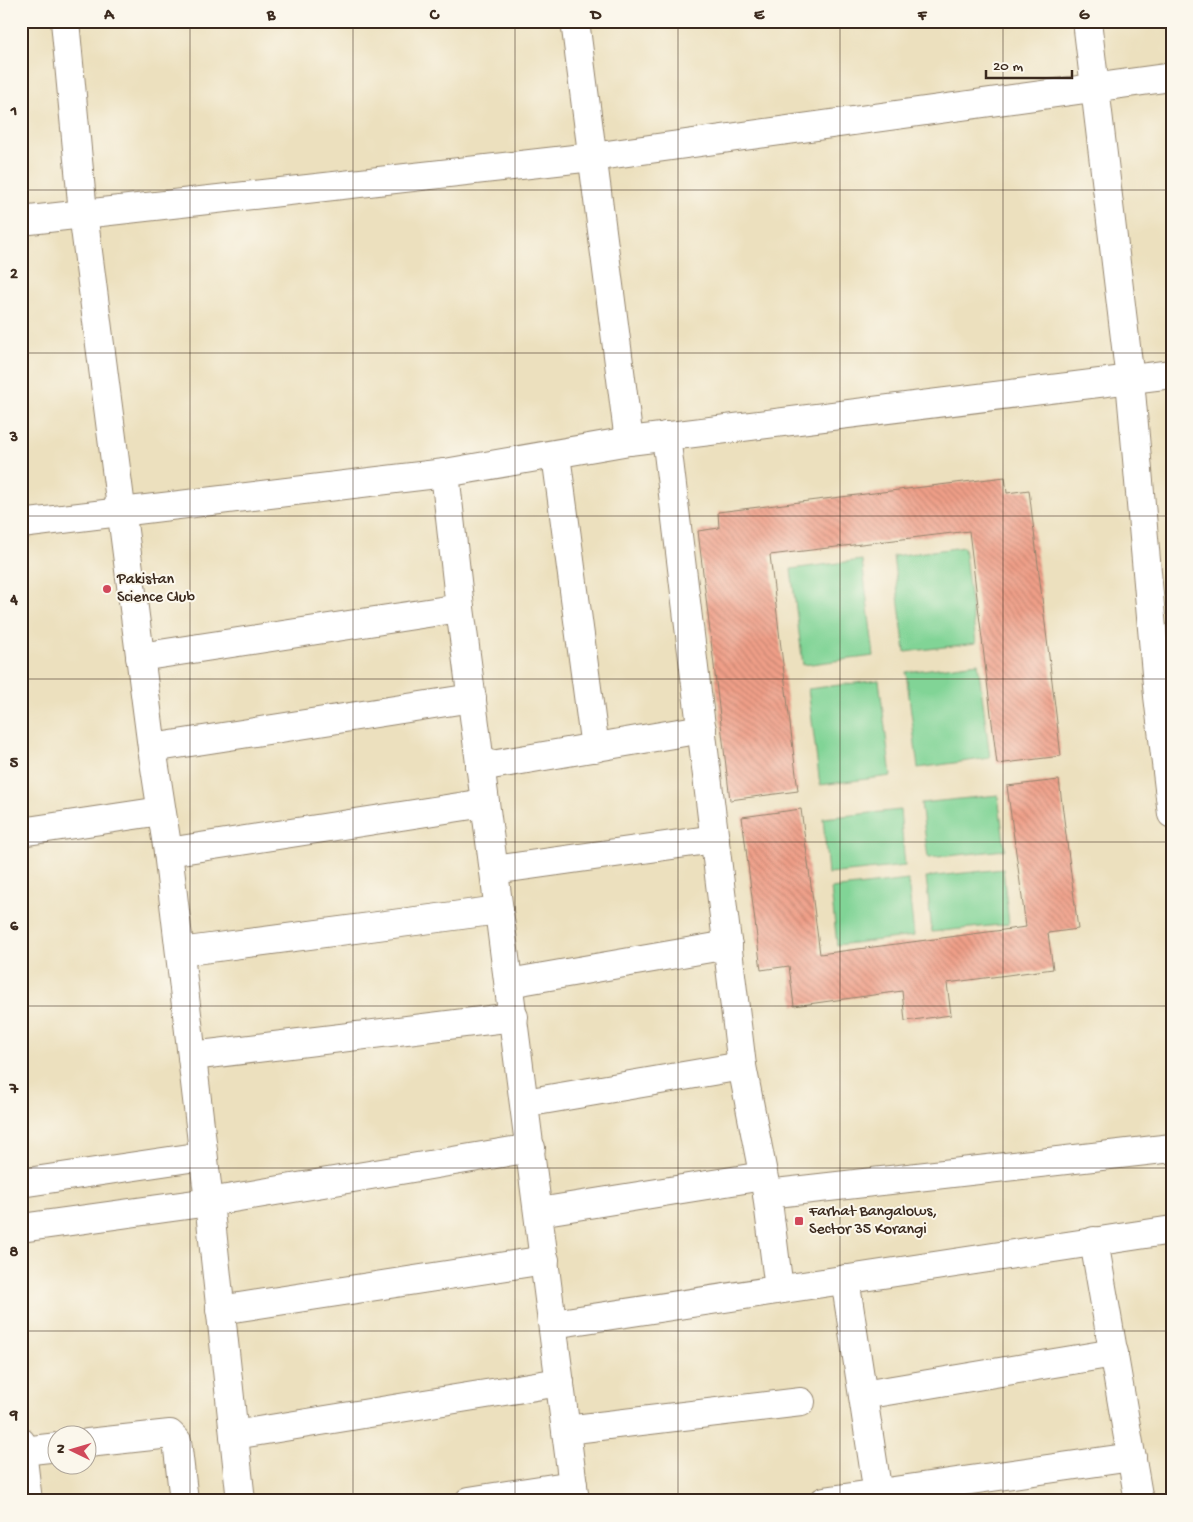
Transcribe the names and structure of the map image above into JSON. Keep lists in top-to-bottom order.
{
  "places": {
    "other": ["Pakistan Science Club"],
    "transit": ["Farhat Bangalows, Sector 35 Korangi"]
  },
  "scale_bar": "20 m",
  "north": "left",
  "grid": {
    "columns": [
      "A",
      "B",
      "C",
      "D",
      "E",
      "F",
      "G"
    ],
    "rows": [
      "1",
      "2",
      "3",
      "4",
      "5",
      "6",
      "7",
      "8",
      "9"
    ]
  }
}
